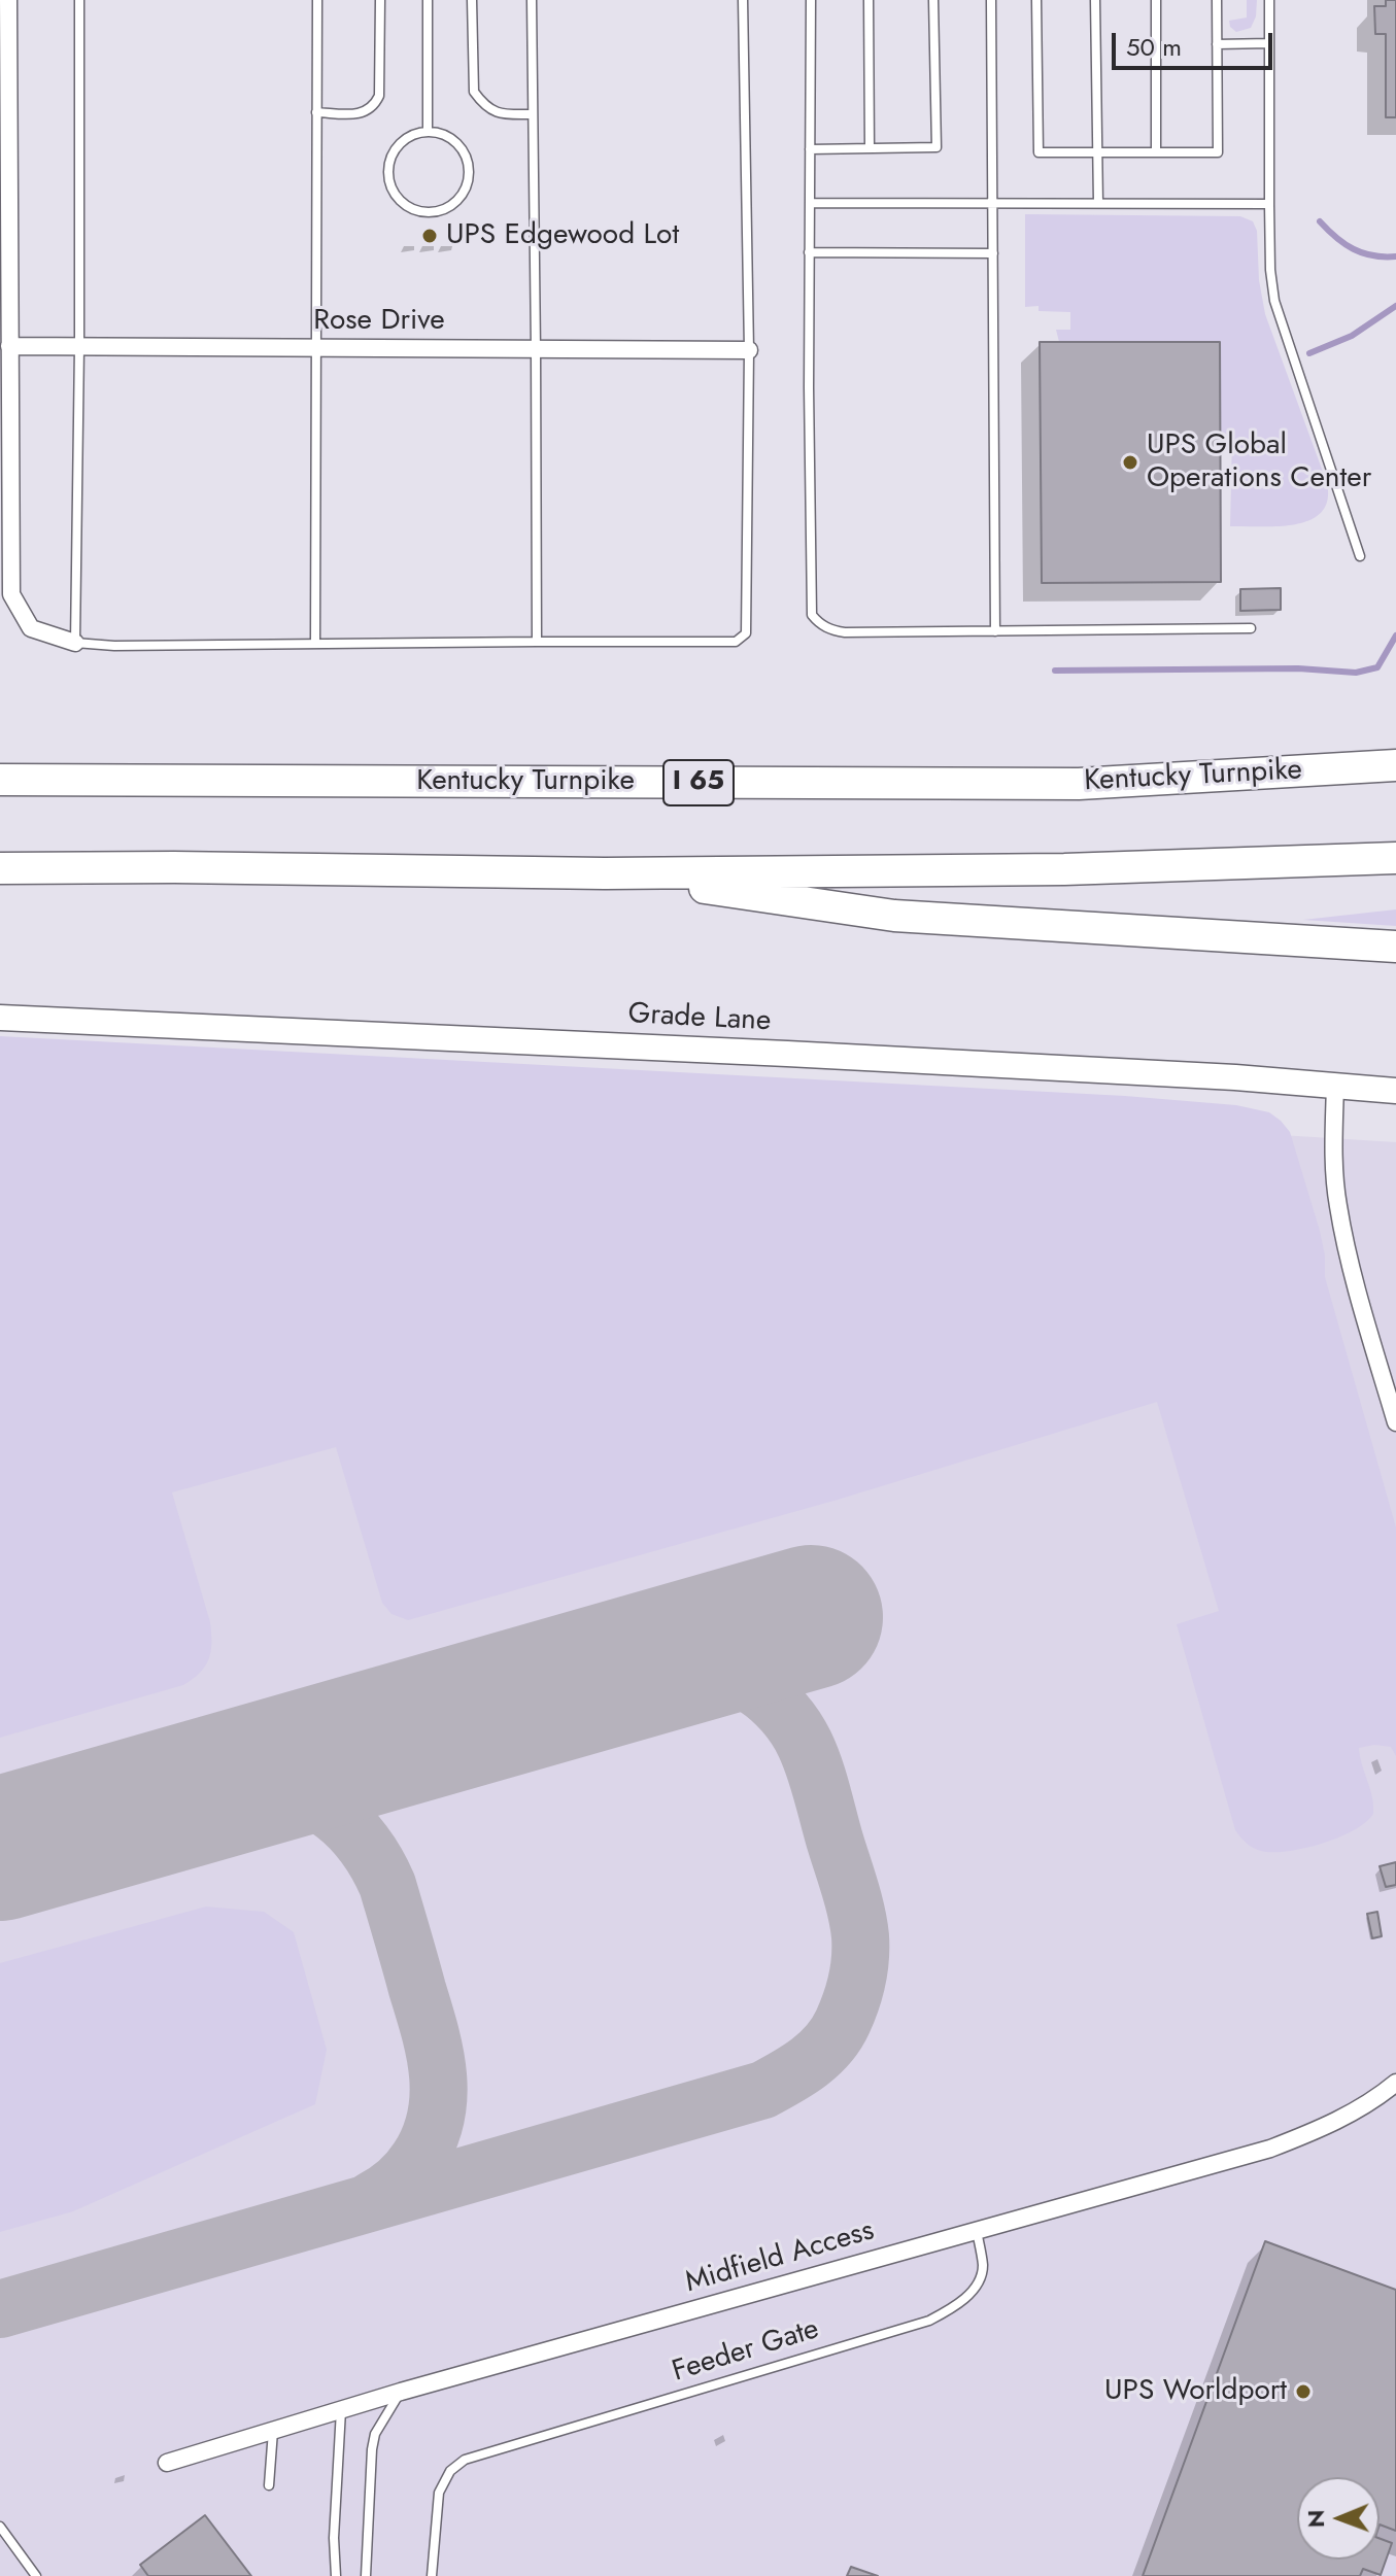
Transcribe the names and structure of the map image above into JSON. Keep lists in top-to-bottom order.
{
  "streets": {
    "highway": ["Kentucky Turnpike", "I 65"],
    "main road": ["Grade Lane"],
    "street": ["Rose Drive", "Midfield Access"],
    "lane": ["Feeder Gate"]
  },
  "crossings": [
    ["Midfield Access", "Feeder Gate"]
  ],
  "places": ["UPS Edgewood Lot", "UPS Global Operations Center", "UPS Worldport"],
  "scale_bar": "50 m",
  "north": "left"
}
